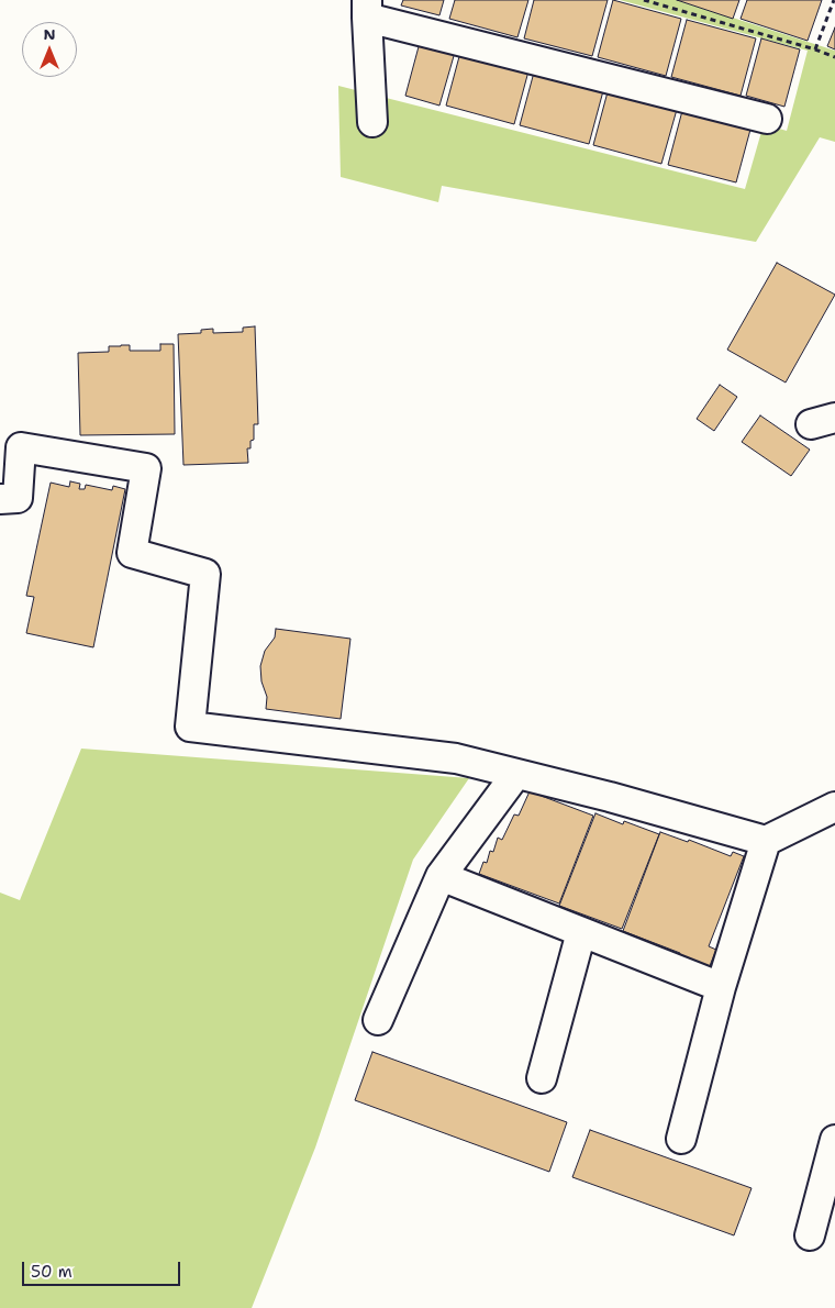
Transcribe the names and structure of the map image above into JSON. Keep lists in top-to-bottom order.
{
  "scale_bar": "50 m",
  "north": "top"
}
